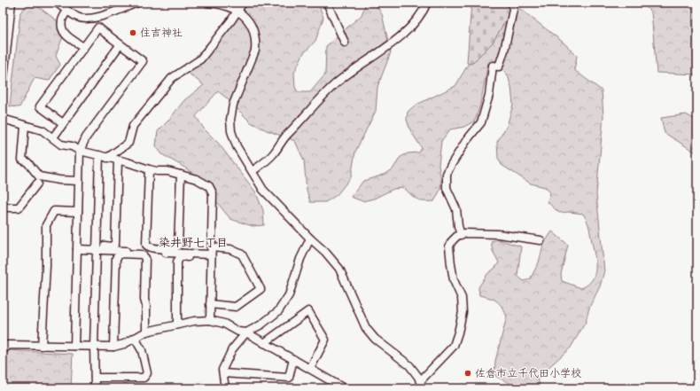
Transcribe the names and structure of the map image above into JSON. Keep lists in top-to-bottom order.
{
  "districts": ["染井野七丁目"],
  "places": ["住吉神社", "佐倉市立千代田小学校"]
}
